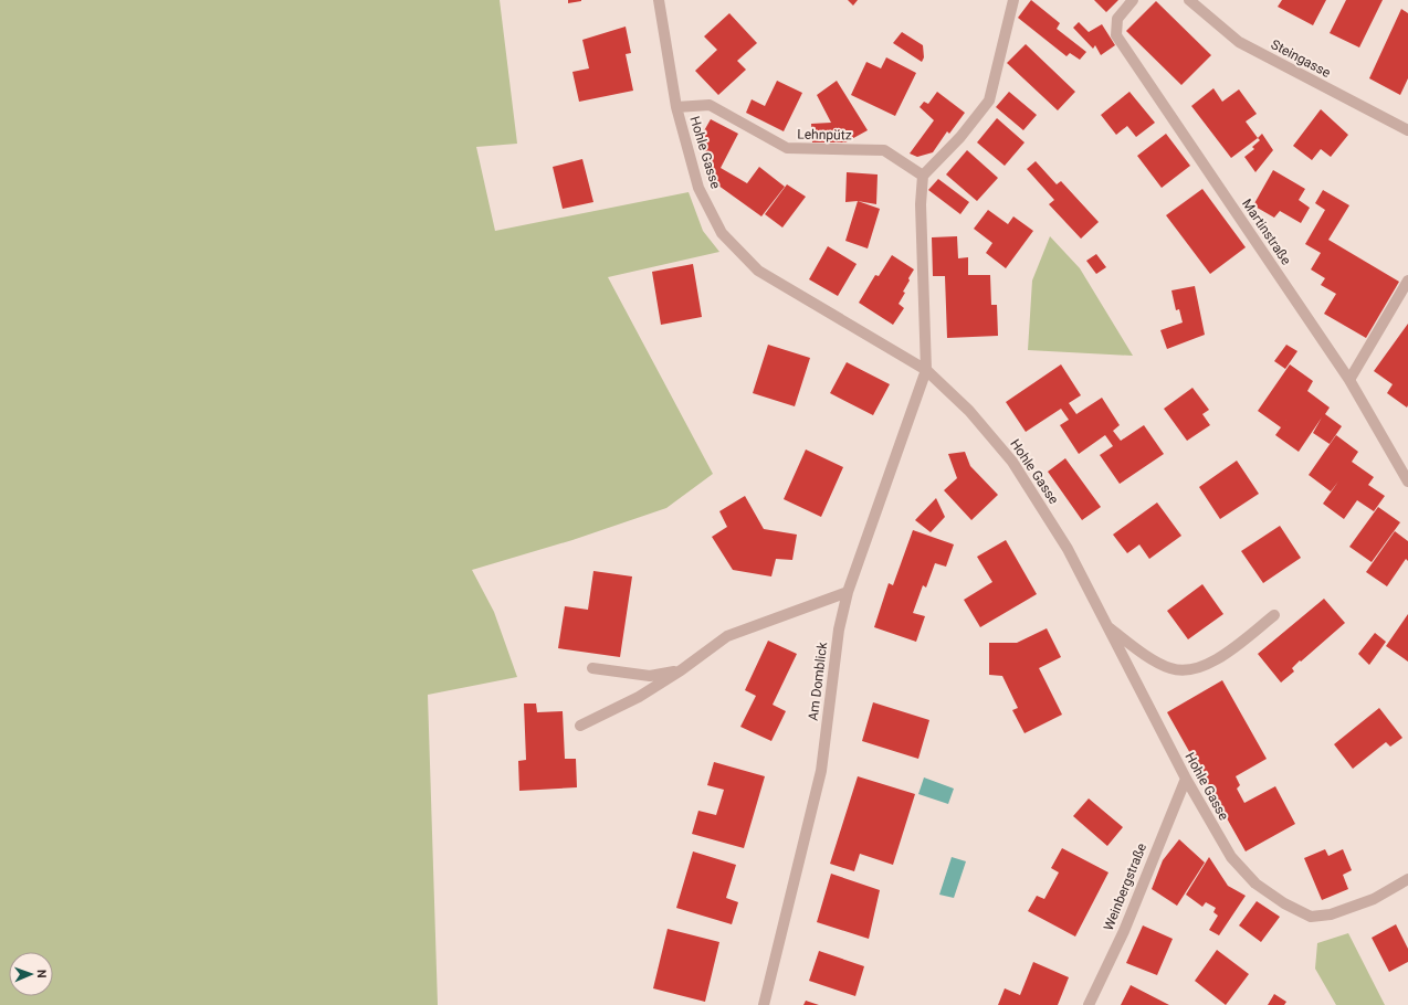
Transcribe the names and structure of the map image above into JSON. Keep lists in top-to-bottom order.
{
  "streets": {
    "street": [
      "Steingasse",
      "Lehnpütz",
      "Hohle Gasse",
      "Martinstraße",
      "Am Domblick",
      "Weinbergstraße"
    ]
  },
  "crossings": [
    ["Lehnpütz", "Hohle Gasse"],
    ["Hohle Gasse", "Am Domblick"],
    ["Hohle Gasse", "Weinbergstraße"]
  ],
  "north": "right"
}
